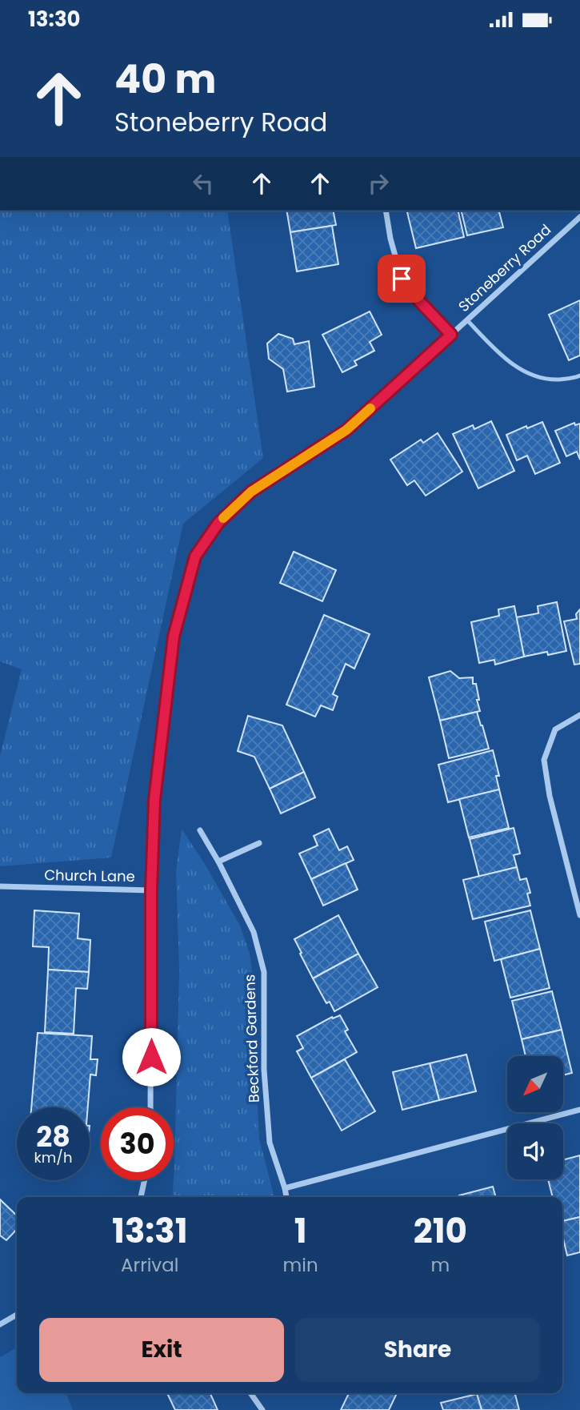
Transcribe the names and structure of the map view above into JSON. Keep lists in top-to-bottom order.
{
  "streets": {
    "street": ["Stoneberry Road", "Church Lane", "Beckford Gardens"]
  },
  "crossings": [
    ["Stoneberry Road", "Church Lane"]
  ],
  "north": "bottom left",
  "page": {
    "status": "13:30",
    "turn": ["40 m", "Stoneberry Road"],
    "speed": "28 km/h",
    "limit": "30",
    "eta": [
      "13:31",
      "Arrival",
      "1",
      "min",
      "210",
      "m"
    ],
    "buttons": ["Exit", "Share"]
  }
}
